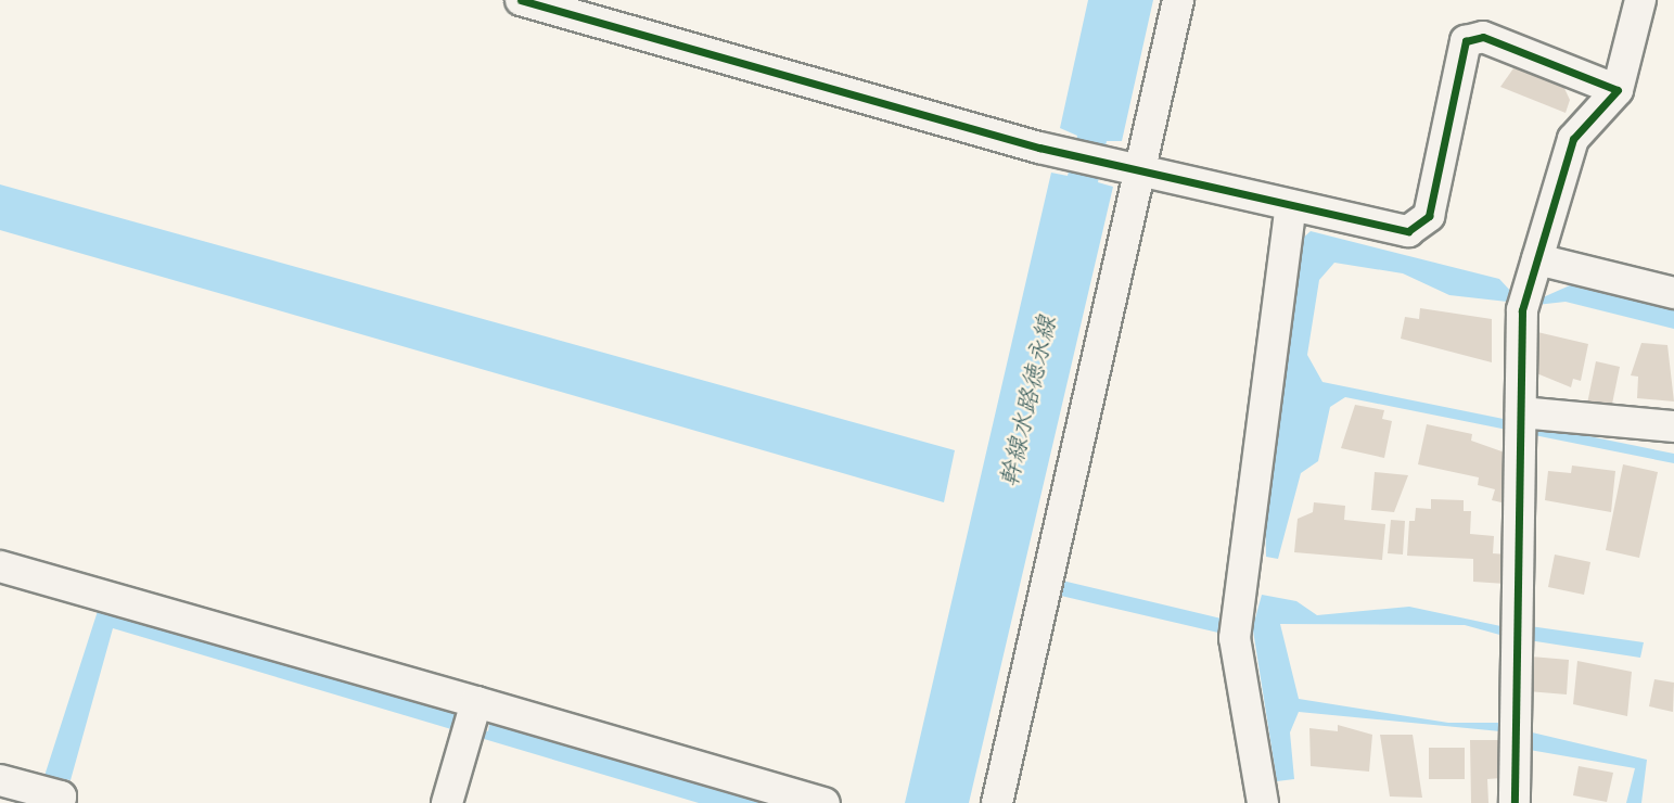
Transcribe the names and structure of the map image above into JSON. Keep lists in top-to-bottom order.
{
  "water": ["幹線水路徳永線"]
}
